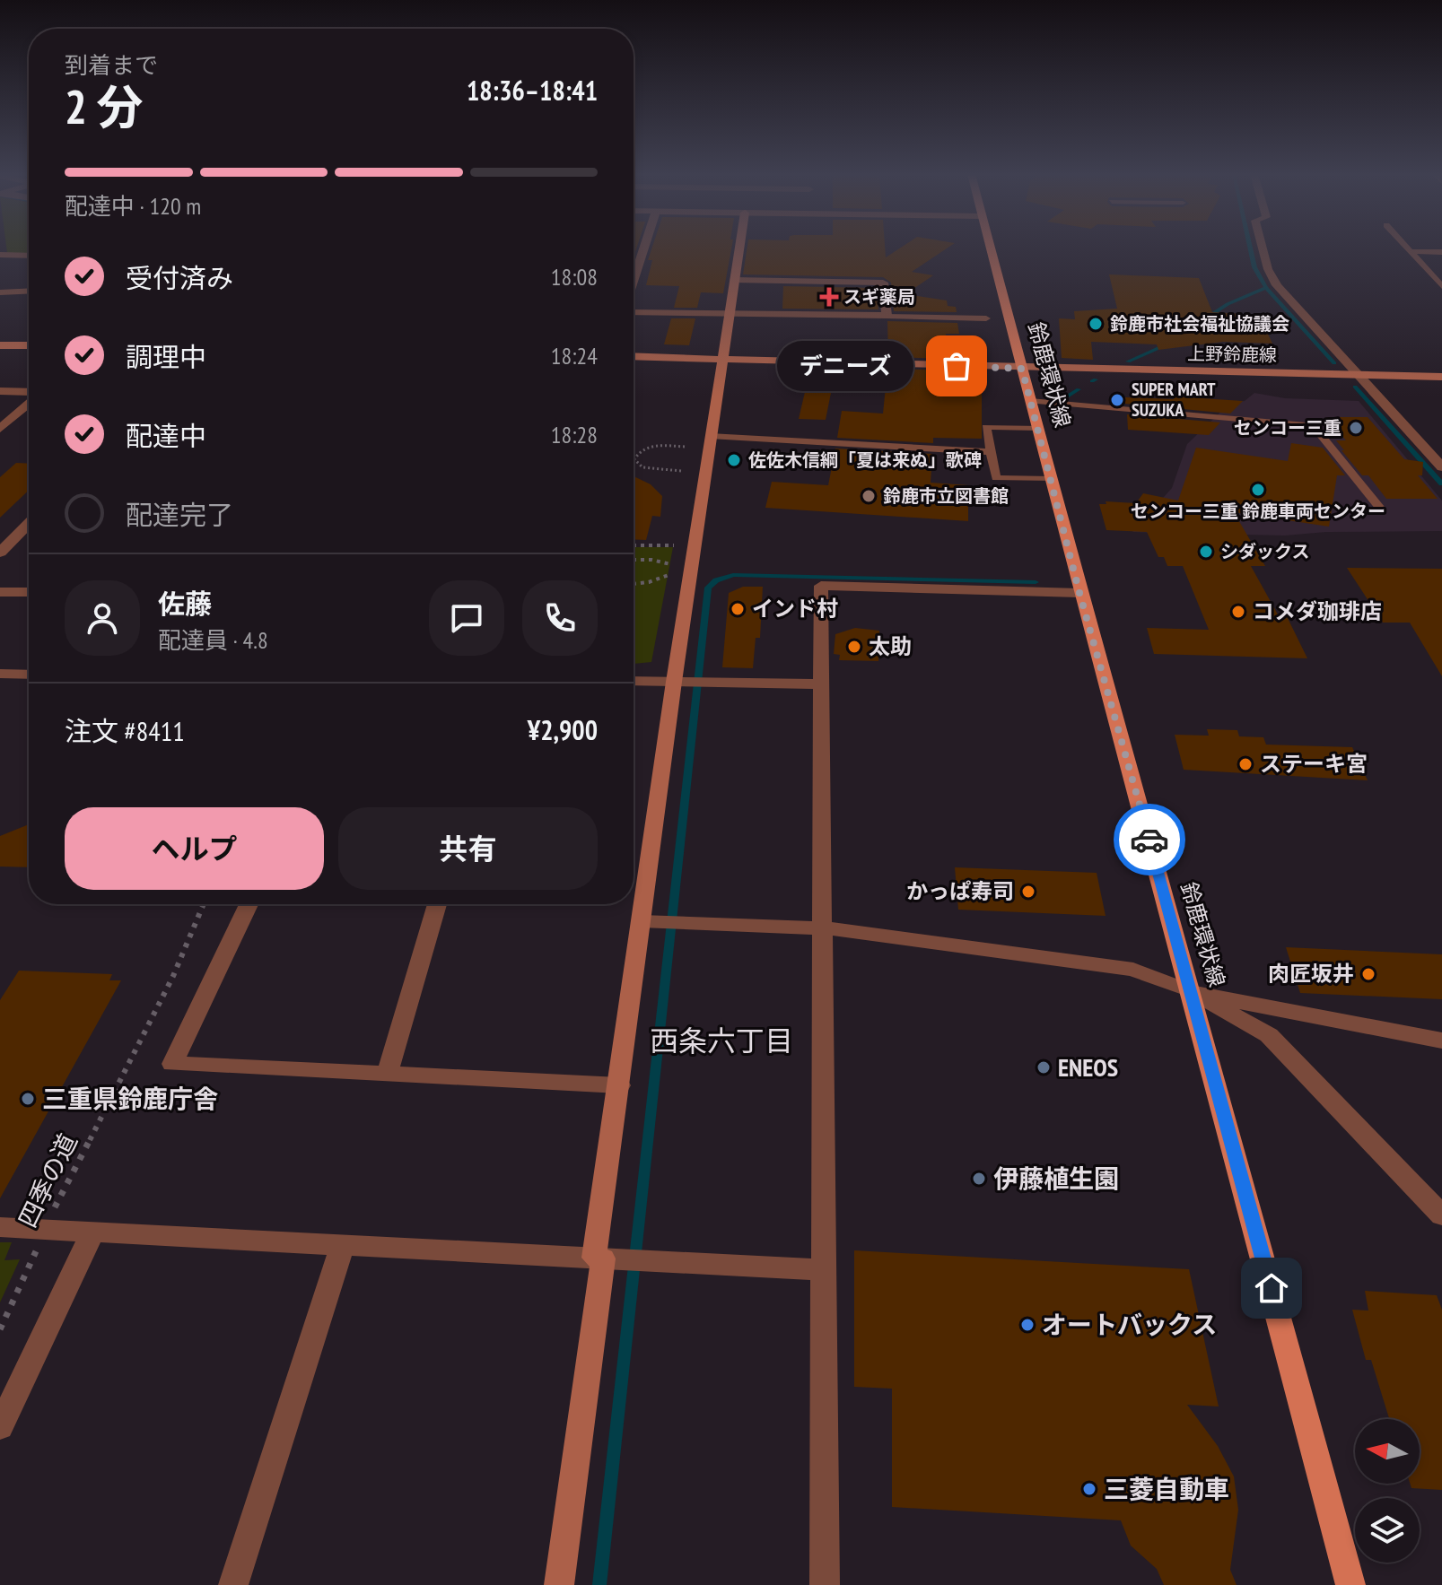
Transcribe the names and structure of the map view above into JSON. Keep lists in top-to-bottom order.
{
  "streets": {
    "main road": ["鈴鹿環状線"],
    "street": ["上野鈴鹿線"],
    "path": ["四季の道"]
  },
  "crossings": [
    ["上野鈴鹿線", "鈴鹿環状線"]
  ],
  "districts": ["西条六丁目"],
  "places": {
    "health": ["スギ薬局"],
    "other": [
      "鈴鹿市社会福祉協議会",
      "デニーズ",
      "SUPER MART SUZUKA",
      "センコー三重",
      "佐佐木信綱「夏は来ぬ」歌碑",
      "センコー三重 鈴鹿車両センター",
      "鈴鹿市立図書館",
      "シダックス",
      "インド村",
      "コメダ珈琲店",
      "太助",
      "ステーキ宮",
      "かっぱ寿司",
      "肉匠坂井",
      "ENEOS",
      "三重県鈴鹿庁舎",
      "伊藤植生園",
      "オートバックス",
      "三菱自動車"
    ]
  },
  "north": "left",
  "page": {
    "heading": ["2 分", "到着まで", "18:36–18:41"],
    "panel": [
      "佐藤",
      "配達員 · 4.8",
      "注文 #8411",
      "¥2,900"
    ],
    "bar": "配達中 · 120 m",
    "list": [
      ["受付済み", "18:08"],
      ["調理中", "18:24"],
      ["配達中", "18:28"],
      "配達完了"
    ],
    "bubble": "デニーズ",
    "buttons": ["ヘルプ", "共有"]
  }
}
